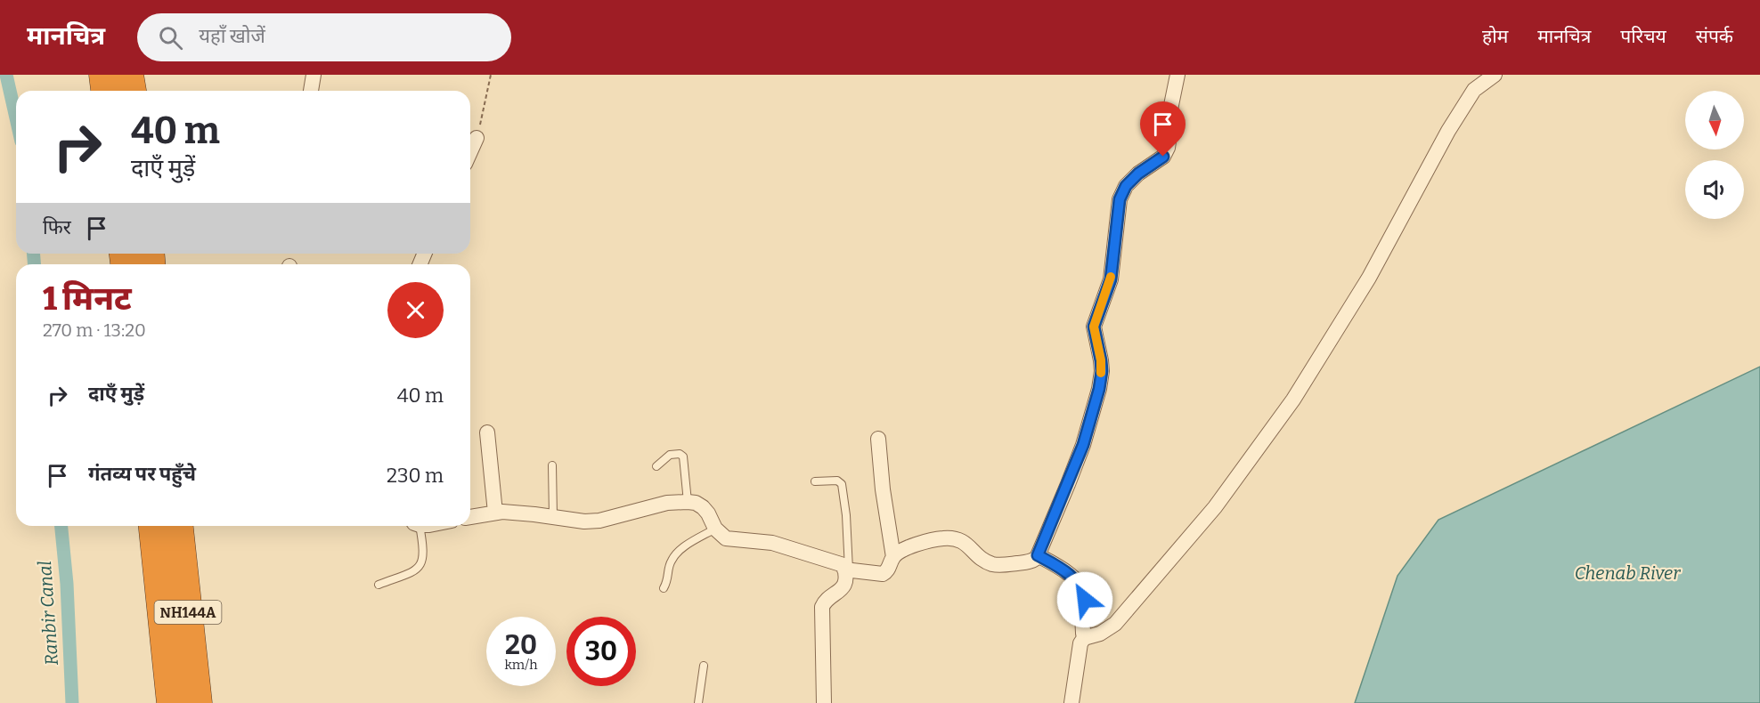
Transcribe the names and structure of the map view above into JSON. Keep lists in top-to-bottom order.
{
  "streets": {
    "highway": ["NH144A"]
  },
  "water": ["Chenab River", "Ranbir Canal"],
  "north": "bottom",
  "page": {
    "header": "मानचित्र",
    "search": "यहाँ खोजें",
    "nav": [
      "होम",
      "मानचित्र",
      "परिचय",
      "संपर्क"
    ],
    "turn": ["40 m", "दाएँ मुड़ें"],
    "then": "फिर",
    "heading": ["1 मिनट", "270 m · 13:20"],
    "list": [
      {
        "name": "दाएँ मुड़ें",
        "value": "40 m"
      },
      {
        "name": "गंतव्य पर पहुँचे",
        "value": "230 m"
      }
    ],
    "speed": "20 km/h",
    "limit": "30"
  }
}
